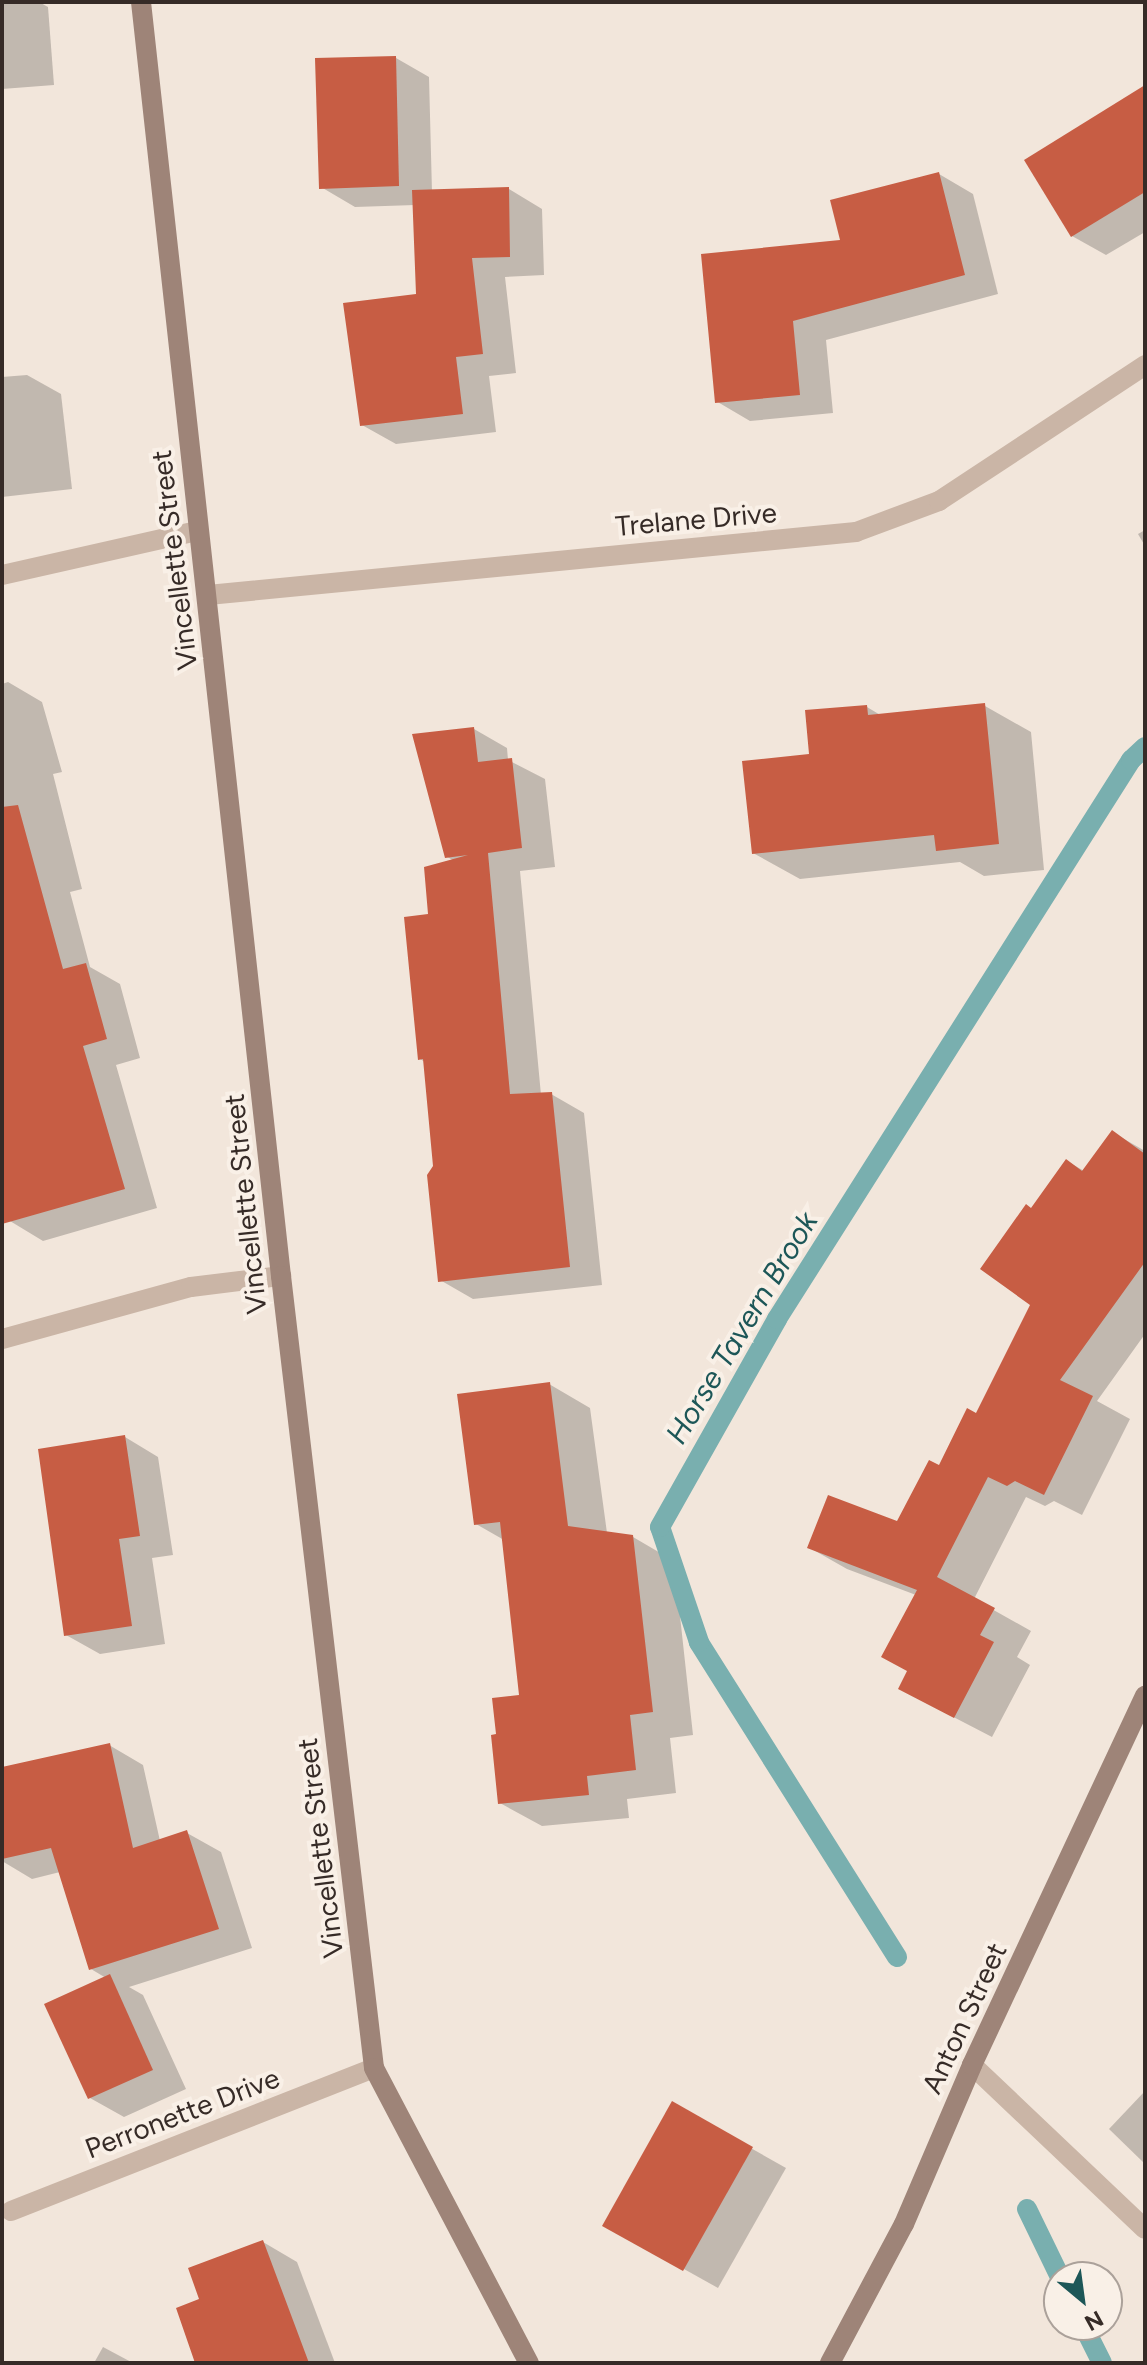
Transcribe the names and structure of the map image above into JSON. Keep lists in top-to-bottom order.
{
  "streets": {
    "street": [
      "Trelane Drive",
      "Vincellette Street",
      "Anton Street",
      "Perronette Drive"
    ]
  },
  "crossings": [
    ["Trelane Drive", "Vincellette Street"],
    ["Vincellette Street", "Perronette Drive"]
  ],
  "water": ["Horse Tavern Brook"],
  "north": "bottom right"
}
